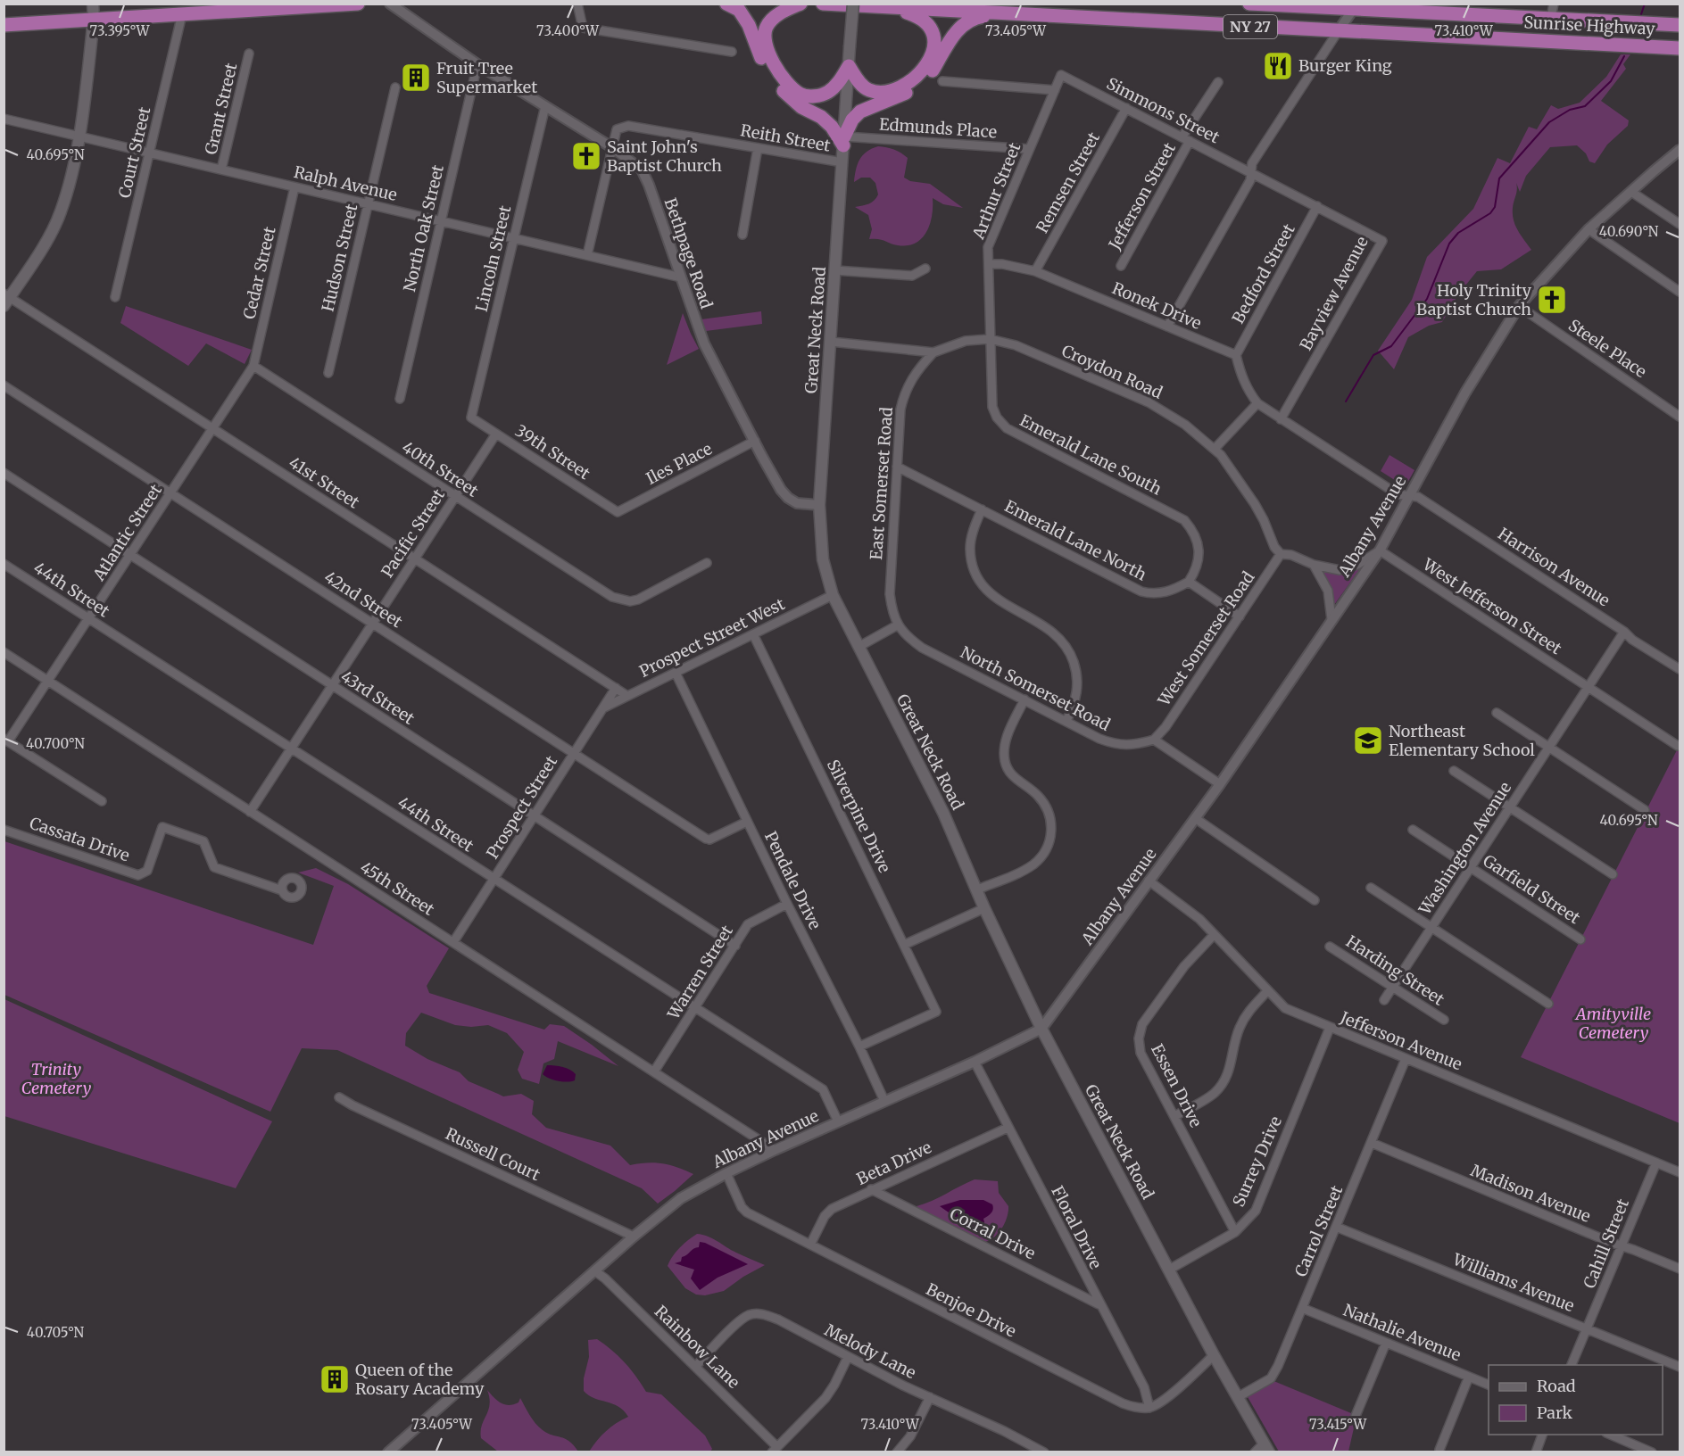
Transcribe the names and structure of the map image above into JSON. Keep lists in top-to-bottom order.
{
  "streets": {
    "highway": ["Sunrise Highway", "NY 27"],
    "main road": ["Great Neck Road"],
    "street": [
      "Grant Street",
      "Simmons Street",
      "Edmunds Place",
      "Reith Street",
      "Court Street",
      "Remsen Street",
      "Ralph Avenue",
      "Arthur Street",
      "Jefferson Street",
      "North Oak Street",
      "Bethpage Road",
      "Hudson Street",
      "Lincoln Street",
      "Cedar Street",
      "Bedford Street",
      "Bayview Avenue",
      "Ronek Drive",
      "Steele Place",
      "Croydon Road",
      "39th Street",
      "Emerald Lane South",
      "Iles Place",
      "40th Street",
      "41st Street",
      "East Somerset Road",
      "Albany Avenue",
      "Atlantic Street",
      "Pacific Street",
      "Emerald Lane North",
      "Harrison Avenue",
      "44th Street",
      "42nd Street",
      "West Jefferson Street",
      "Prospect Street West",
      "West Somerset Road",
      "North Somerset Road",
      "43rd Street",
      "Prospect Street",
      "Silverpine Drive",
      "Cassata Drive",
      "Washington Avenue",
      "Pendale Drive",
      "45th Street",
      "Garfield Street",
      "Harding Street",
      "Warren Street",
      "Jefferson Avenue",
      "Essen Drive",
      "Russell Court",
      "Surrey Drive",
      "Beta Drive",
      "Madison Avenue",
      "Floral Drive",
      "Carrol Street",
      "Corral Drive",
      "Cahill Street",
      "Williams Avenue",
      "Benjoe Drive",
      "Nathalie Avenue",
      "Rainbow Lane",
      "Melody Lane"
    ]
  },
  "crossings": [
    ["Grant Street", "Ralph Avenue"],
    ["Simmons Street", "Remsen Street"],
    ["Simmons Street", "Arthur Street"],
    ["Simmons Street", "Jefferson Street"],
    ["Simmons Street", "Bayview Avenue"],
    ["Edmunds Place", "Arthur Street"],
    ["Edmunds Place", "Great Neck Road"],
    ["Reith Street", "Bethpage Road"],
    ["Reith Street", "Great Neck Road"],
    ["Court Street", "Ralph Avenue"],
    ["Remsen Street", "Ronek Drive"],
    ["Ralph Avenue", "North Oak Street"],
    ["Ralph Avenue", "Bethpage Road"],
    ["Ralph Avenue", "Hudson Street"],
    ["Ralph Avenue", "Lincoln Street"],
    ["Ralph Avenue", "Cedar Street"],
    ["Arthur Street", "Ronek Drive"],
    ["Arthur Street", "Croydon Road"],
    ["Arthur Street", "Emerald Lane South"],
    ["North Oak Street", "Bethpage Road"],
    ["Bethpage Road", "Lincoln Street"],
    ["Bethpage Road", "Great Neck Road"],
    ["Bethpage Road", "Iles Place"],
    ["Lincoln Street", "39th Street"],
    ["Cedar Street", "40th Street"],
    ["Cedar Street", "Atlantic Street"],
    ["Bedford Street", "Bayview Avenue"],
    ["Bedford Street", "Ronek Drive"],
    ["Great Neck Road", "Croydon Road"],
    ["Great Neck Road", "Albany Avenue"],
    ["Great Neck Road", "Prospect Street West"],
    ["Great Neck Road", "Surrey Drive"],
    ["Great Neck Road", "Carrol Street"],
    ["Steele Place", "Albany Avenue"],
    ["Croydon Road", "Emerald Lane South"],
    ["Croydon Road", "East Somerset Road"],
    ["Croydon Road", "West Somerset Road"],
    ["39th Street", "Iles Place"],
    ["39th Street", "Pacific Street"],
    ["Emerald Lane South", "Emerald Lane North"],
    ["40th Street", "Atlantic Street"],
    ["40th Street", "Pacific Street"],
    ["41st Street", "Atlantic Street"],
    ["41st Street", "Pacific Street"],
    ["41st Street", "Prospect Street West"],
    ["41st Street", "Prospect Street"],
    ["East Somerset Road", "Emerald Lane North"],
    ["East Somerset Road", "North Somerset Road"],
    ["Albany Avenue", "Harrison Avenue"],
    ["Albany Avenue", "44th Street"],
    ["Albany Avenue", "West Jefferson Street"],
    ["Albany Avenue", "Pendale Drive"],
    ["Albany Avenue", "45th Street"],
    ["Albany Avenue", "Jefferson Avenue"],
    ["Albany Avenue", "Russell Court"],
    ["Albany Avenue", "Floral Drive"],
    ["Albany Avenue", "Benjoe Drive"],
    ["Albany Avenue", "Rainbow Lane"],
    ["Atlantic Street", "44th Street"],
    ["Atlantic Street", "42nd Street"],
    ["Atlantic Street", "43rd Street"],
    ["Atlantic Street", "45th Street"],
    ["Pacific Street", "44th Street"],
    ["Pacific Street", "42nd Street"],
    ["Pacific Street", "43rd Street"],
    ["Pacific Street", "45th Street"],
    ["Harrison Avenue", "Washington Avenue"],
    ["44th Street", "Prospect Street"],
    ["44th Street", "Warren Street"],
    ["42nd Street", "Prospect Street"],
    ["42nd Street", "Pendale Drive"],
    ["West Jefferson Street", "Washington Avenue"],
    ["Prospect Street West", "Prospect Street"],
    ["Prospect Street West", "Silverpine Drive"],
    ["Prospect Street West", "Pendale Drive"],
    ["West Somerset Road", "North Somerset Road"],
    ["43rd Street", "Prospect Street"],
    ["43rd Street", "Warren Street"],
    ["Prospect Street", "45th Street"],
    ["Silverpine Drive", "Pendale Drive"],
    ["Washington Avenue", "Garfield Street"],
    ["Washington Avenue", "Harding Street"],
    ["Pendale Drive", "Warren Street"],
    ["45th Street", "Warren Street"],
    ["Jefferson Avenue", "Essen Drive"],
    ["Jefferson Avenue", "Surrey Drive"],
    ["Jefferson Avenue", "Carrol Street"],
    ["Jefferson Avenue", "Cahill Street"],
    ["Essen Drive", "Surrey Drive"],
    ["Beta Drive", "Floral Drive"],
    ["Beta Drive", "Corral Drive"],
    ["Beta Drive", "Benjoe Drive"],
    ["Madison Avenue", "Carrol Street"],
    ["Madison Avenue", "Cahill Street"],
    ["Floral Drive", "Corral Drive"],
    ["Floral Drive", "Benjoe Drive"],
    ["Carrol Street", "Williams Avenue"],
    ["Carrol Street", "Nathalie Avenue"],
    ["Cahill Street", "Williams Avenue"],
    ["Rainbow Lane", "Melody Lane"]
  ],
  "parks": ["Amityville Cemetery", "Trinity Cemetery"],
  "places": {
    "restaurant": ["Burger King"],
    "building": ["Fruit Tree Supermarket", "Queen of the Rosary Academy"],
    "church": ["Saint John's Baptist Church", "Holy Trinity Baptist Church"],
    "school or university": ["Northeast Elementary School"]
  },
  "legend": ["Road", "Park"],
  "coordinates": [
    "73.395°W",
    "73.400°W",
    "73.405°W",
    "73.410°W",
    "40.695°N",
    "40.690°N",
    "40.700°N",
    "40.705°N",
    "73.415°W"
  ]
}
